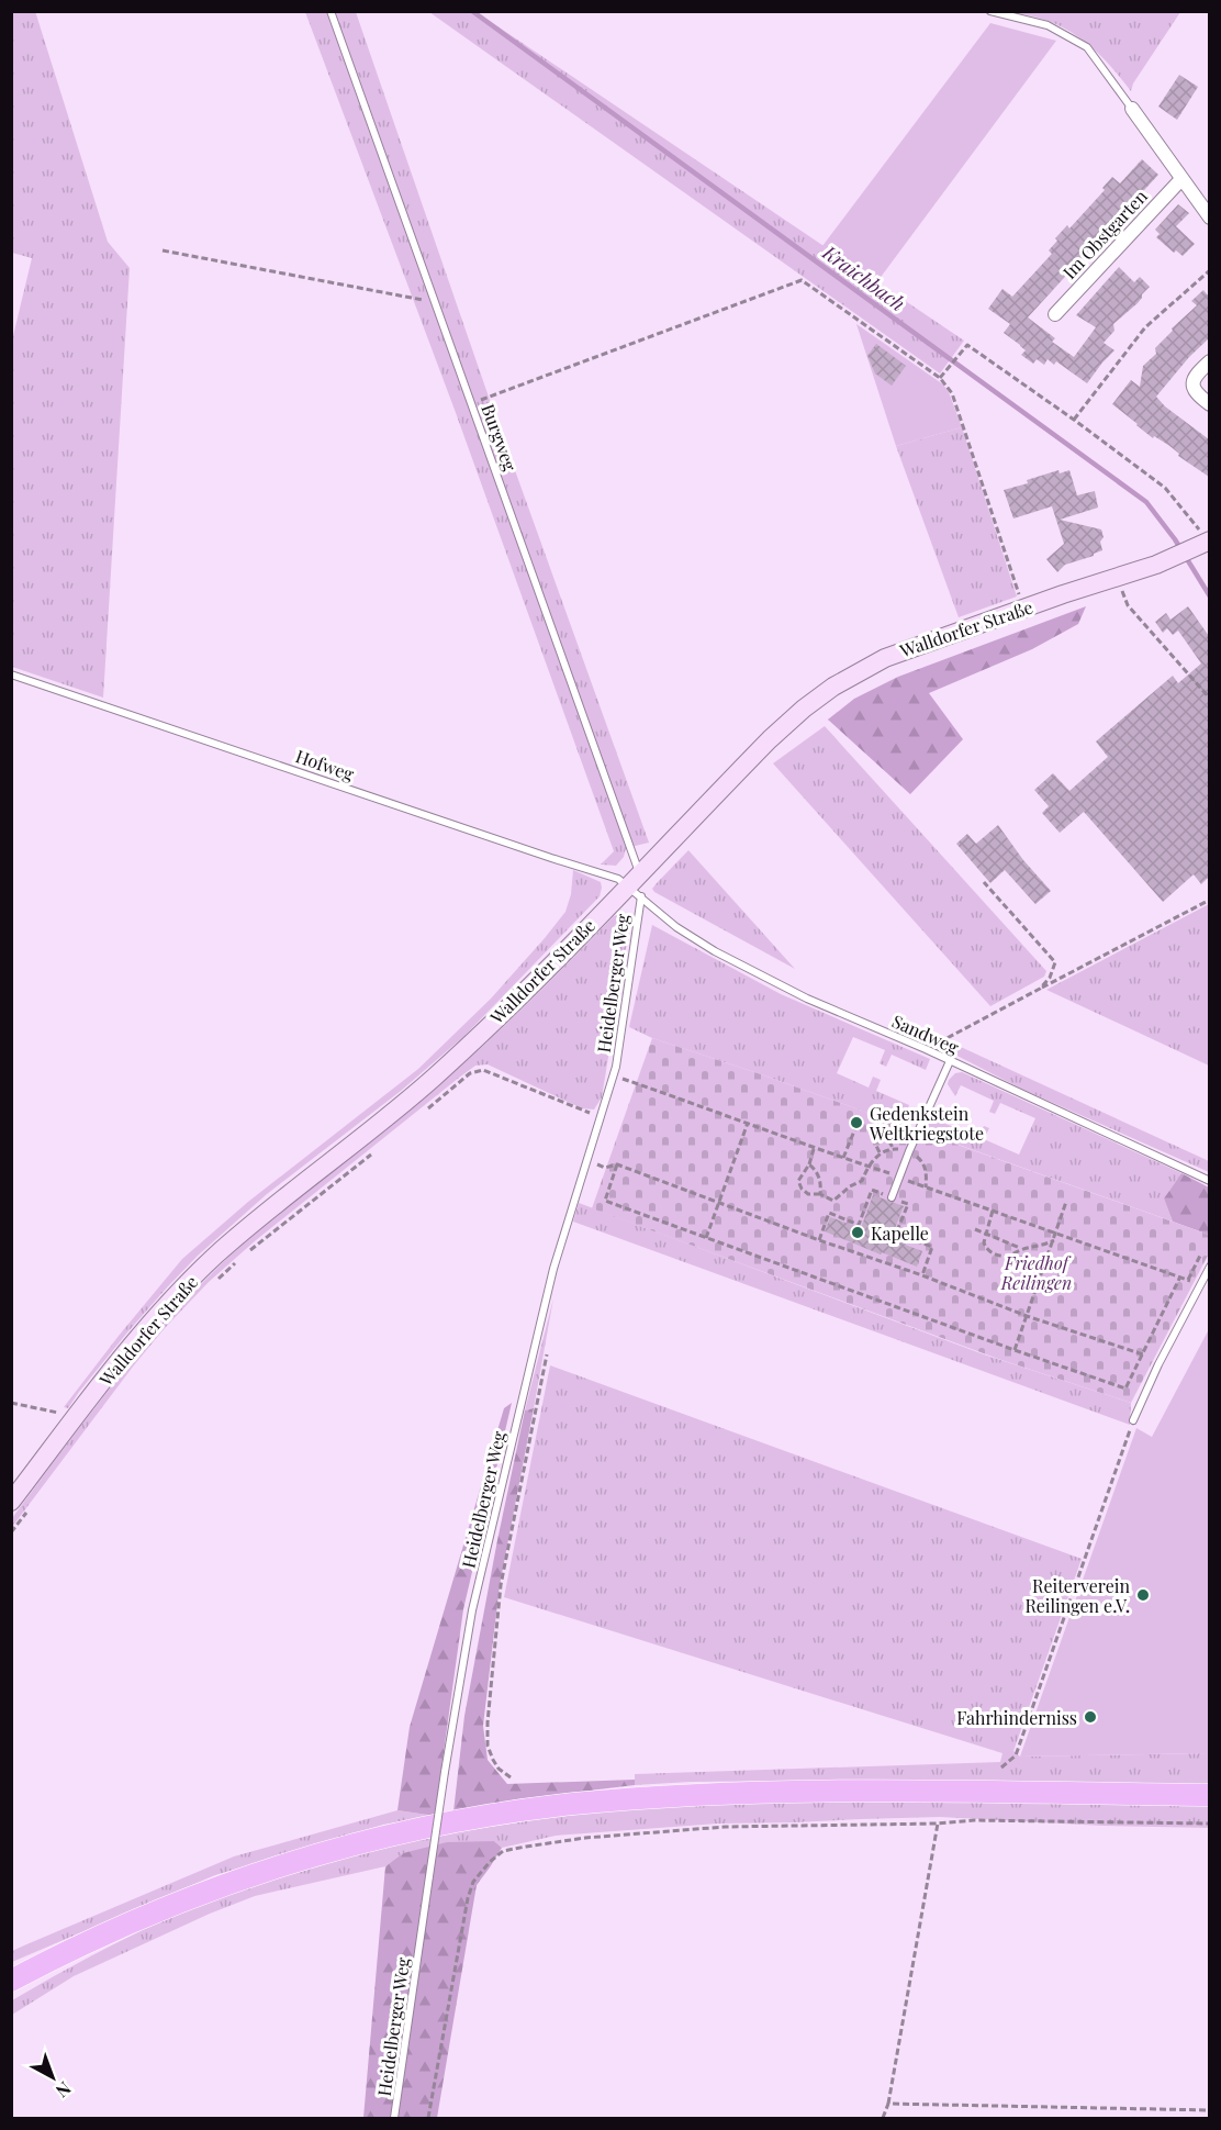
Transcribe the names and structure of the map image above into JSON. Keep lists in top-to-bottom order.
{
  "streets": {
    "street": ["Im Obstgarten", "Walldorfer Straße"],
    "lane": [
      "Burgweg",
      "Hofweg",
      "Heidelberger Weg",
      "Sandweg"
    ]
  },
  "crossings": [
    ["Burgweg", "Walldorfer Straße"],
    ["Burgweg", "Hofweg"],
    ["Burgweg", "Heidelberger Weg"],
    ["Burgweg", "Sandweg"],
    ["Walldorfer Straße", "Hofweg"],
    ["Walldorfer Straße", "Heidelberger Weg"],
    ["Walldorfer Straße", "Sandweg"],
    ["Hofweg", "Heidelberger Weg"],
    ["Hofweg", "Sandweg"],
    ["Heidelberger Weg", "Sandweg"]
  ],
  "water": ["Kraichbach"],
  "parks": ["Friedhof Reilingen"],
  "places": [
    "Gedenkstein Weltkriegstote",
    "Kapelle",
    "Reiterverein Reilingen e.V.",
    "Fahrhinderniss"
  ],
  "north": "bottom right"
}
